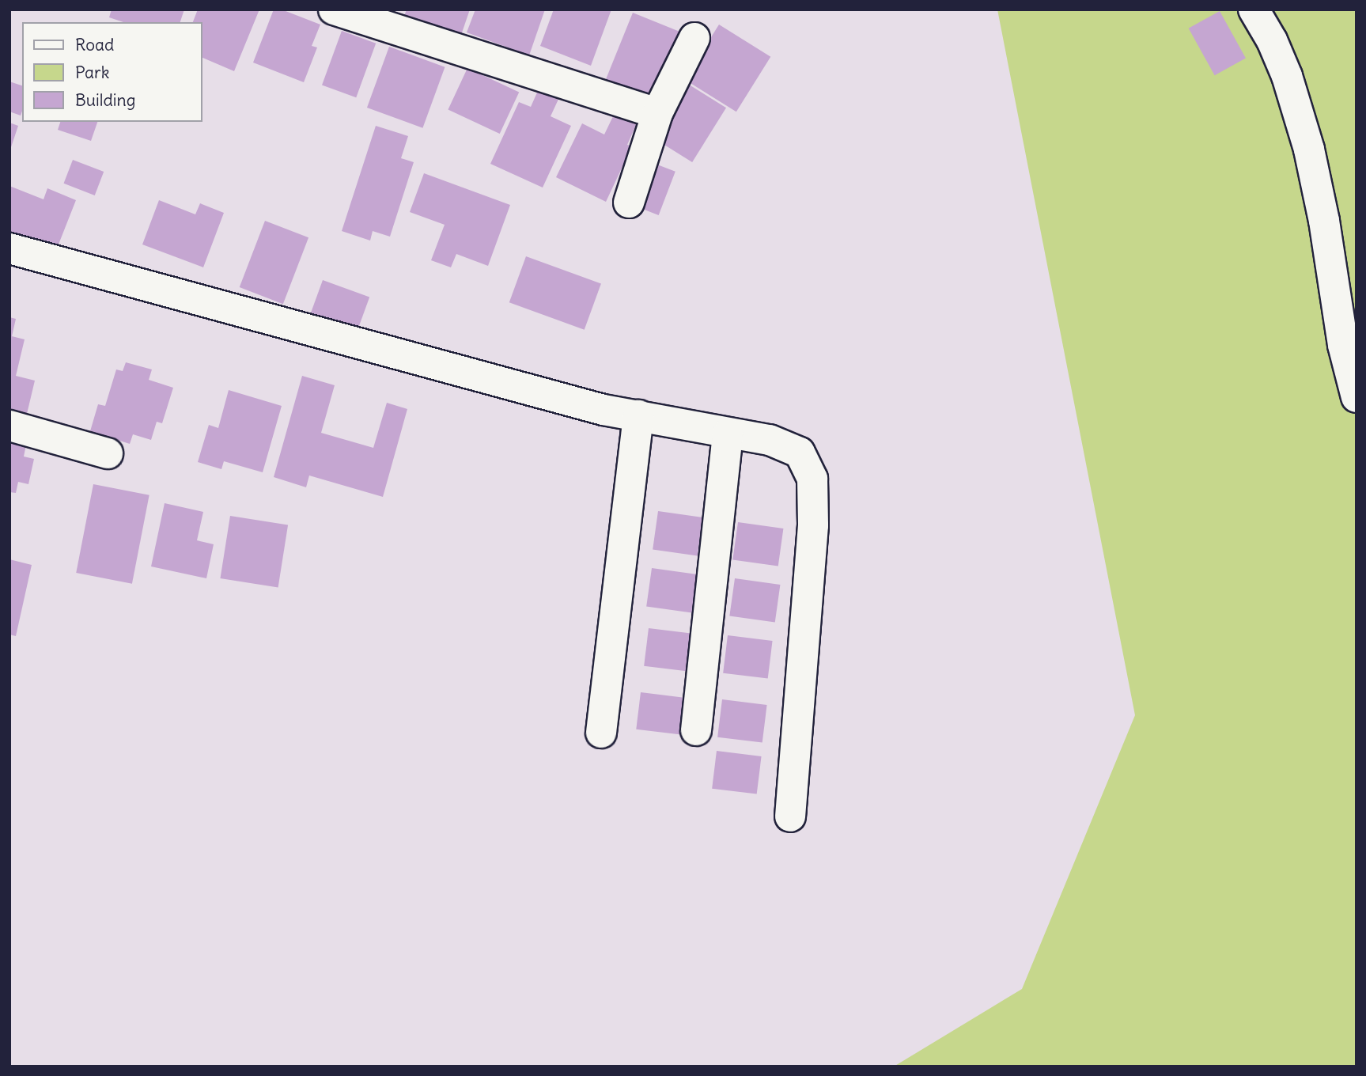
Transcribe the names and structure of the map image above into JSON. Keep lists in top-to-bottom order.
{
  "legend": ["Road", "Park", "Building"]
}
